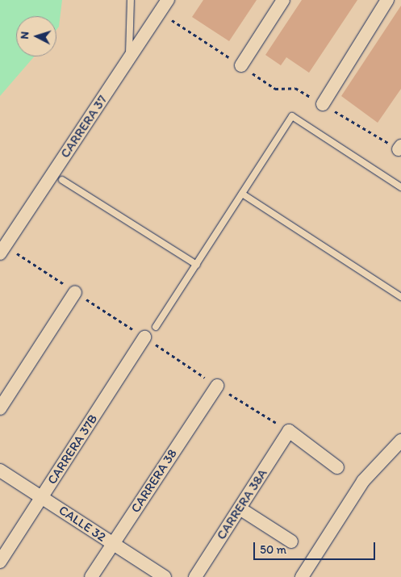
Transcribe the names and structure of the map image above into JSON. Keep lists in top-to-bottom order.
{
  "streets": {
    "street": [
      "CARRERA 37",
      "CARRERA 37B",
      "CARRERA 38",
      "CARRERA 38A",
      "CALLE 32"
    ]
  },
  "crossings": [
    ["CARRERA 37B", "CALLE 32"],
    ["CARRERA 38", "CALLE 32"]
  ],
  "scale_bar": "50 m",
  "north": "left"
}
